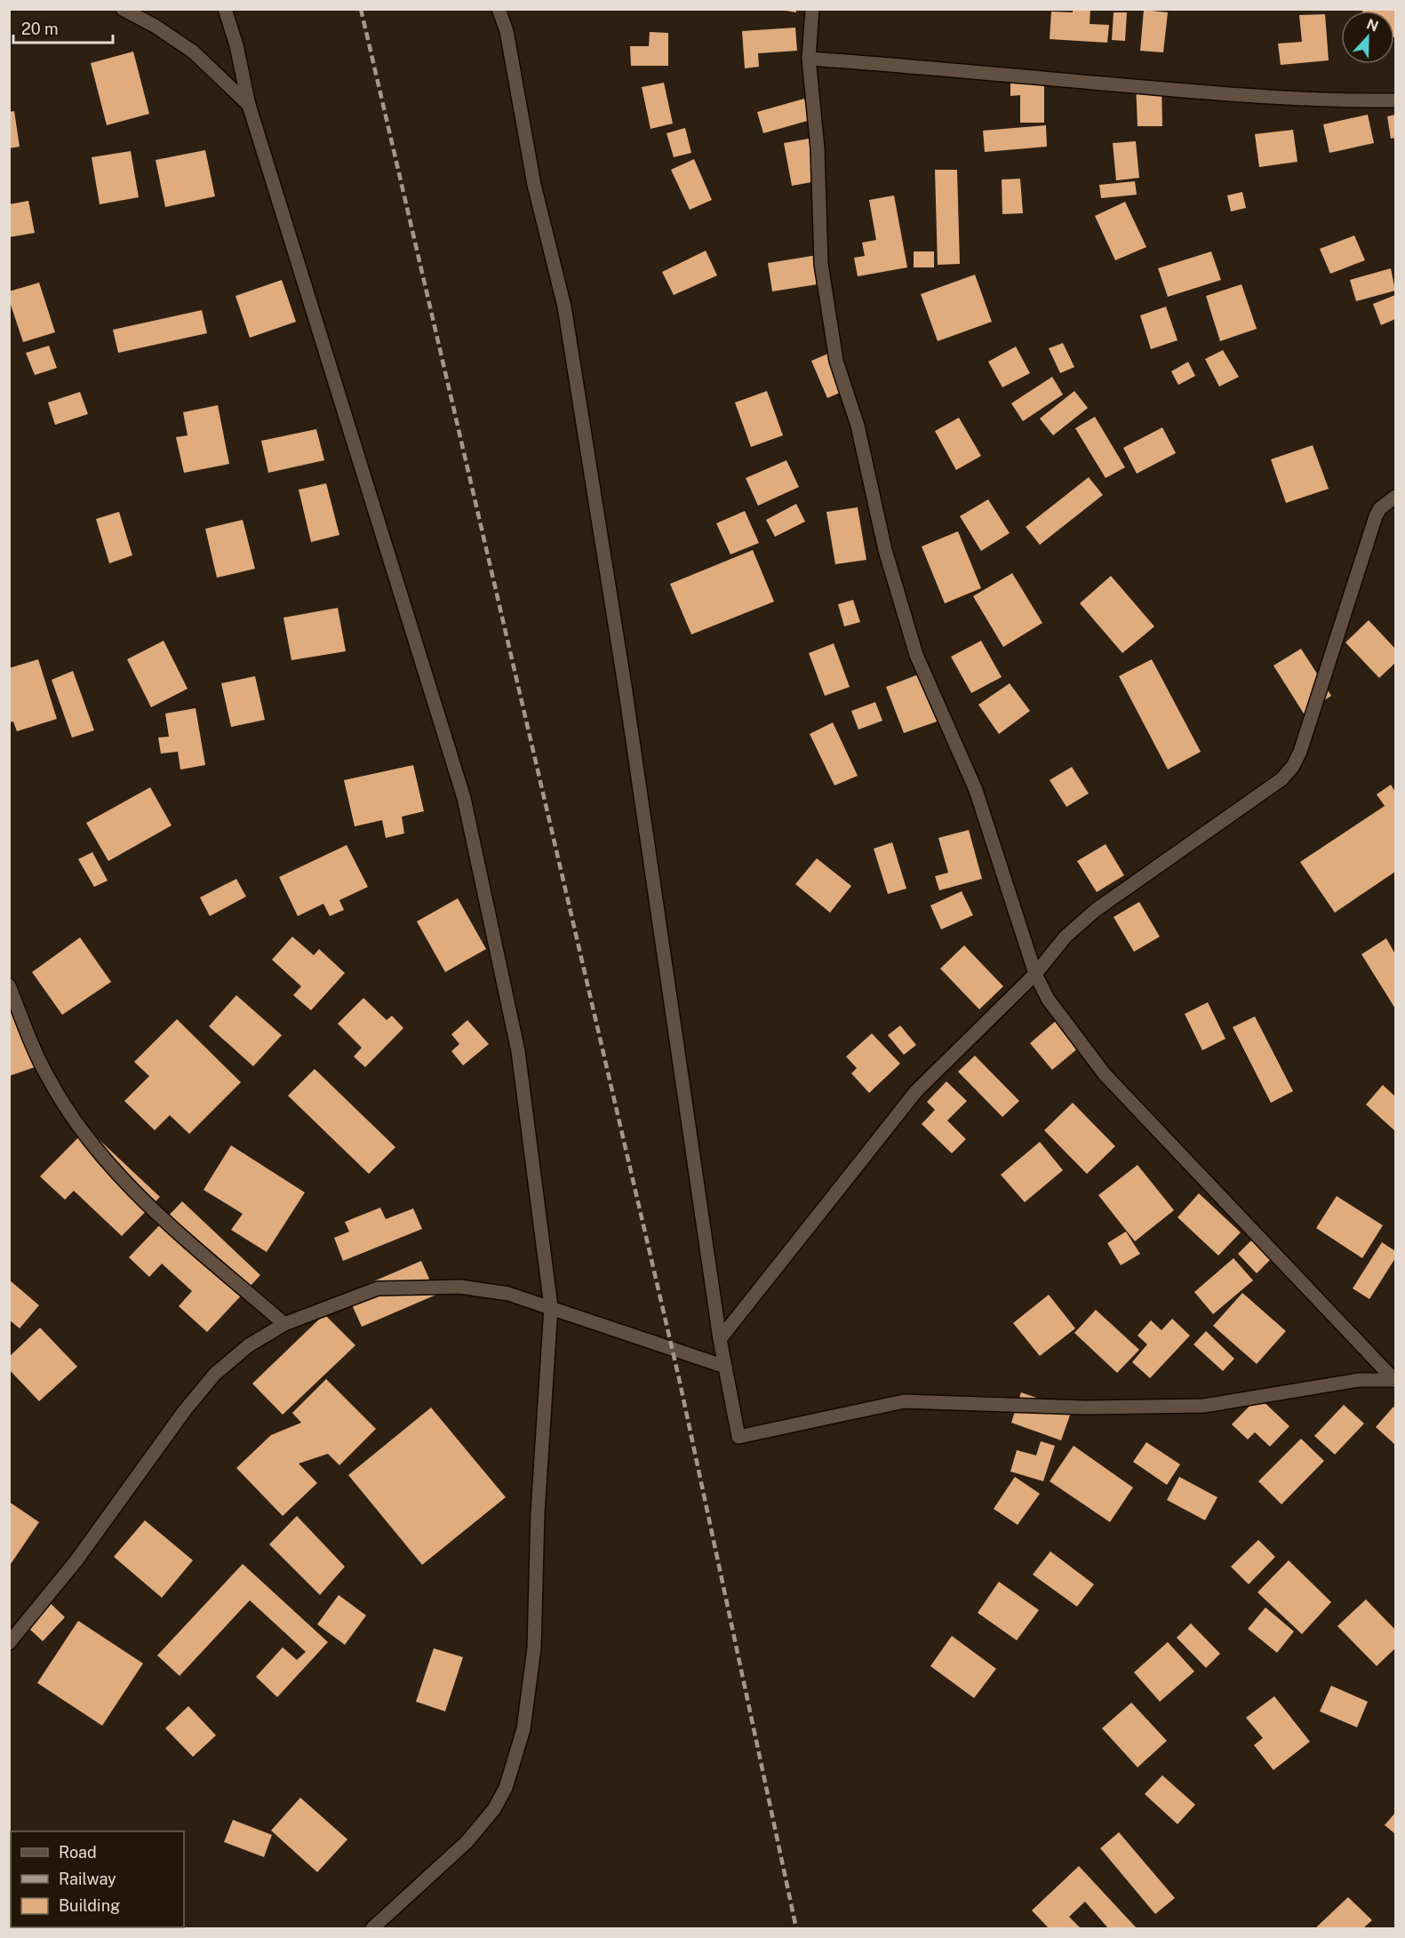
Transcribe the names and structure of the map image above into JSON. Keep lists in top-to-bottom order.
{
  "legend": ["Road", "Railway", "Building"],
  "scale_bar": "20 m",
  "north": "top"
}
